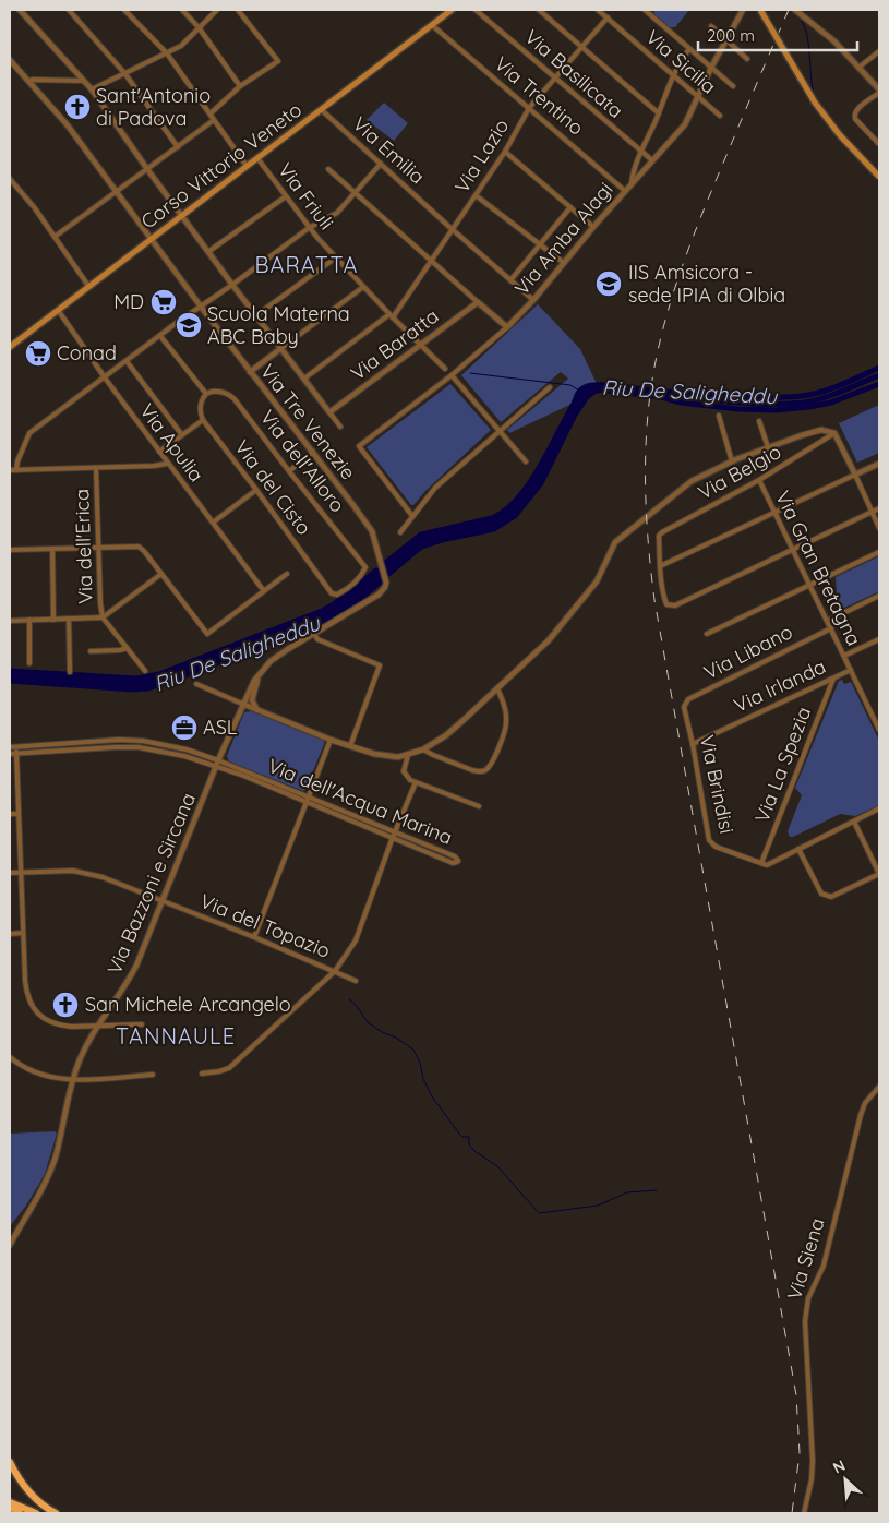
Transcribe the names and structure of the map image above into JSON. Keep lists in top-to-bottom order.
{
  "streets": {
    "main road": ["Corso Vittorio Veneto"],
    "street": [
      "Via Sicilia",
      "Via Basilicata",
      "Via Trentino",
      "Via Emilia",
      "Via Lazio",
      "Via Friuli",
      "Via Amba Alagi",
      "Via Baratta",
      "Via Tre Venezie",
      "Via Apulia",
      "Via dell'Alloro",
      "Via Belgio",
      "Via del Cisto",
      "Via dell'Erica",
      "Via Gran Bretagna",
      "Via Libano",
      "Via Irlanda",
      "Via La Spezia",
      "Via Brindisi",
      "Via dell'Acqua Marina",
      "Via Bazzoni e Sircana",
      "Via del Topazio",
      "Via Siena"
    ]
  },
  "crossings": [
    ["Via Sicilia", "Via Lazio"],
    ["Via Sicilia", "Via Amba Alagi"],
    ["Via Basilicata", "Via Lazio"],
    ["Via Basilicata", "Via Amba Alagi"],
    ["Via Trentino", "Via Lazio"],
    ["Via Trentino", "Corso Vittorio Veneto"],
    ["Via Trentino", "Via Amba Alagi"],
    ["Via Emilia", "Via Lazio"],
    ["Via Emilia", "Corso Vittorio Veneto"],
    ["Via Emilia", "Via Amba Alagi"],
    ["Via Lazio", "Via Friuli"],
    ["Corso Vittorio Veneto", "Via Friuli"],
    ["Corso Vittorio Veneto", "Via Tre Venezie"],
    ["Corso Vittorio Veneto", "Via Apulia"],
    ["Via Friuli", "Via Baratta"],
    ["Via dell'Alloro", "Via del Cisto"],
    ["Via Belgio", "Via Gran Bretagna"],
    ["Via Gran Bretagna", "Via Libano"],
    ["Via Gran Bretagna", "Via Irlanda"],
    ["Via Libano", "Via Brindisi"],
    ["Via Irlanda", "Via La Spezia"],
    ["Via Irlanda", "Via Brindisi"],
    ["Via La Spezia", "Via Brindisi"],
    ["Via dell'Acqua Marina", "Via Bazzoni e Sircana"],
    ["Via Bazzoni e Sircana", "Via del Topazio"]
  ],
  "districts": ["BARATTA", "TANNAULE"],
  "water": ["Riu De Saligheddu"],
  "places": {
    "church": ["Sant'Antonio di Padova", "San Michele Arcangelo"],
    "school or university": ["IIS Amsicora - sede IPIA di Olbia", "Scuola Materna ABC Baby"],
    "supermarket": ["MD", "Conad"],
    "office": ["ASL"]
  },
  "scale_bar": "200 m",
  "north": "top left"
}
